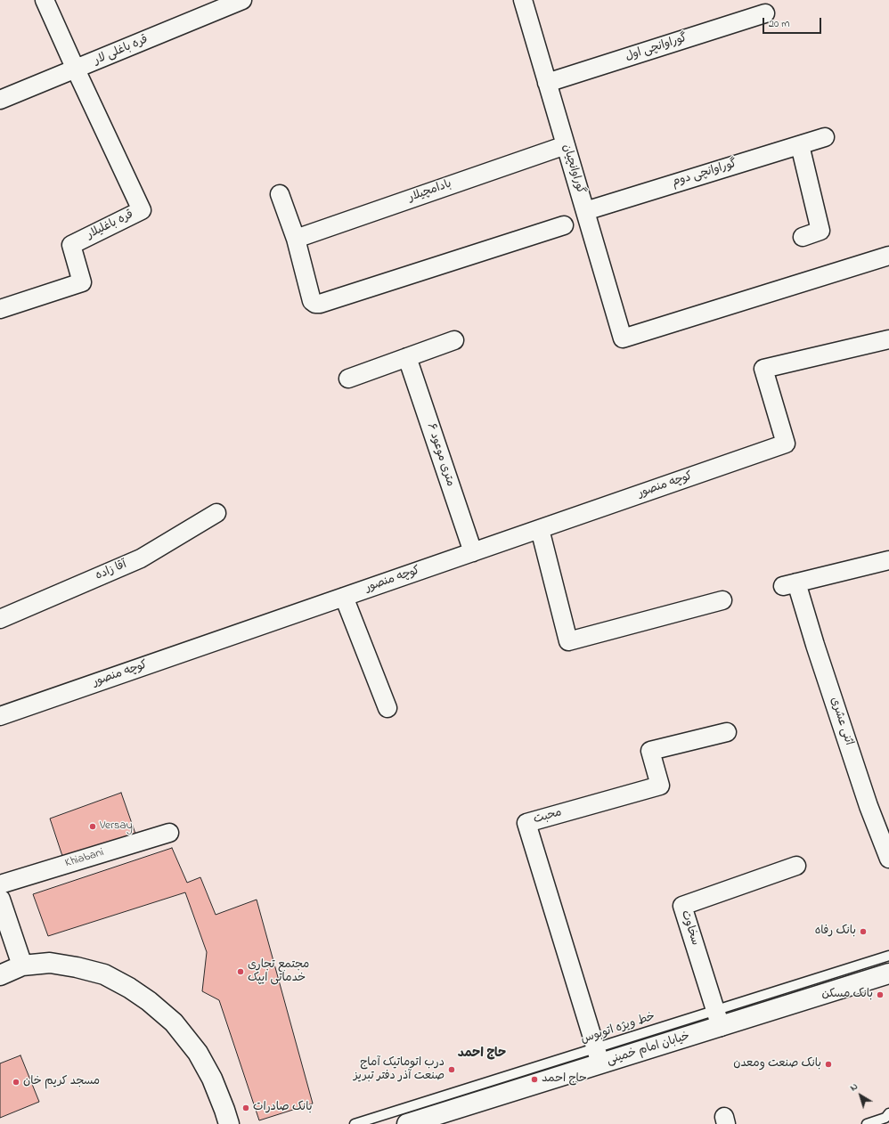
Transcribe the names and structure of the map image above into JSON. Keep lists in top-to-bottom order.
{
  "streets": {
    "main road": ["خیابان امام خمینی"],
    "street": [
      "گوراوانچی اول",
      "قره باغلی لار",
      "گوراوانچیان",
      "گوراوانچی دوم",
      "بادامچیلار",
      "قره باغلیلار",
      "۶ متری موعود",
      "کوچه منصور",
      "آقا زاده",
      "اثنی عشری",
      "محبت",
      "Khiabani",
      "سخاوت"
    ],
    "lane": ["خط ویژه اتوبوس"]
  },
  "crossings": [
    ["گوراوانچی اول", "گوراوانچیان"],
    ["قره باغلی لار", "قره باغلیلار"],
    ["گوراوانچیان", "گوراوانچی دوم"],
    ["گوراوانچیان", "بادامچیلار"],
    ["۶ متری موعود", "کوچه منصور"],
    ["محبت", "خط ویژه اتوبوس"],
    ["محبت", "خیابان امام خمینی"],
    ["سخاوت", "خیابان امام خمینی"],
    ["خط ویژه اتوبوس", "خیابان امام خمینی"]
  ],
  "districts": ["حاج احمد"],
  "places": [
    "Versay",
    "بانک رفاه",
    "مجتمع تجاری خدماتی ایپک",
    "بانک مسکن",
    "بانک صنعت ومعدن",
    "درب اتوماتیک آماج صنعت آذر دفتر تبریز",
    "حاج احمد",
    "مسجد کریم خان",
    "بانک صادرات"
  ],
  "scale_bar": "20 m",
  "north": "top left"
}
